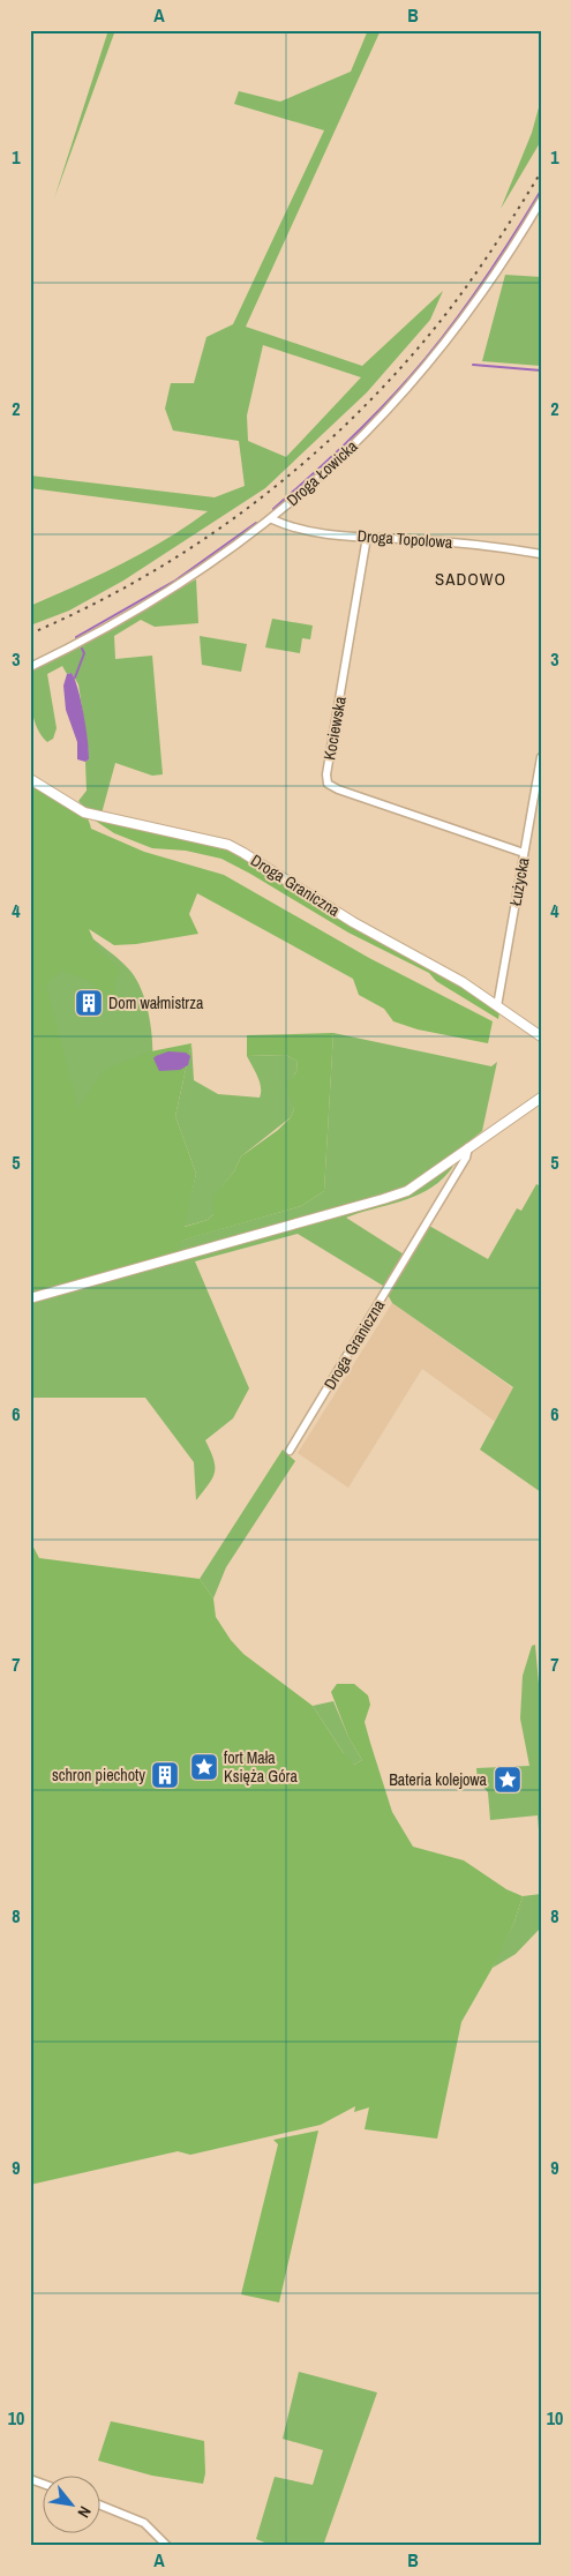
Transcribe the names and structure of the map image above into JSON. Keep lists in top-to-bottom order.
{
  "streets": {
    "street": [
      "Droga Łowicka",
      "Droga Topolowa",
      "Kociewska",
      "Łużycka",
      "Droga Graniczna"
    ]
  },
  "crossings": [
    ["Droga Łowicka", "Droga Topolowa"],
    ["Droga Topolowa", "Kociewska"],
    ["Kociewska", "Łużycka"],
    ["Łużycka", "Droga Graniczna"]
  ],
  "districts": ["SADOWO"],
  "places": {
    "building": ["Dom wałmistrza", "schron piechoty"],
    "place": ["fort Mała Księża Góra", "Bateria kolejowa"]
  },
  "north": "bottom right",
  "grid": {
    "columns": ["A", "B"],
    "rows": [
      "1",
      "2",
      "3",
      "4",
      "5",
      "6",
      "7",
      "8",
      "9",
      "10"
    ]
  }
}
